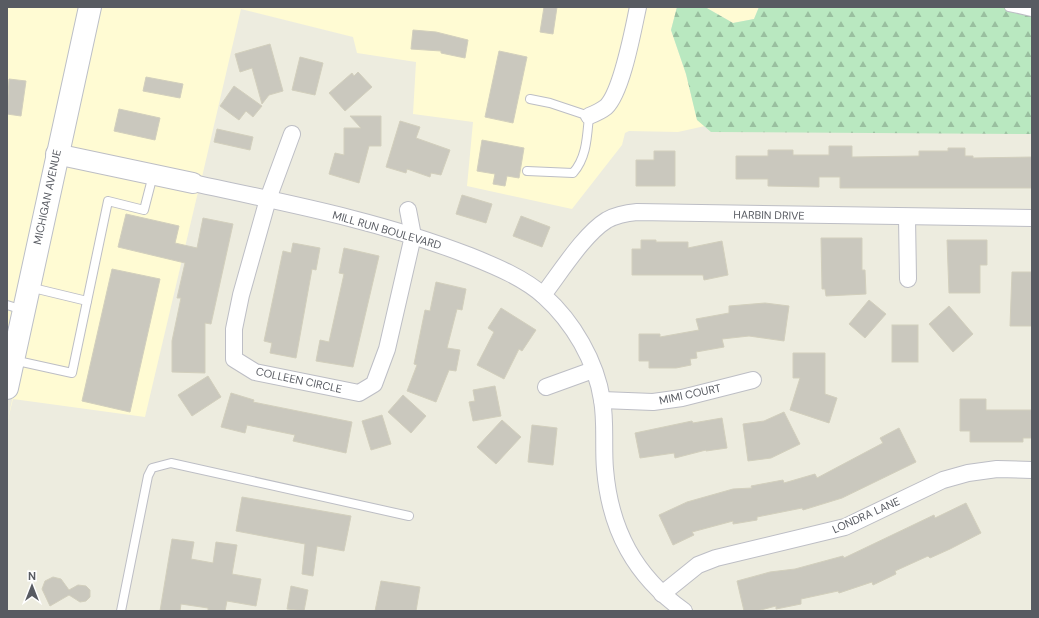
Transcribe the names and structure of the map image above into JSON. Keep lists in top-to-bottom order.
{
  "streets": {
    "main road": ["MICHIGAN AVENUE"],
    "street": [
      "HARBIN DRIVE",
      "MILL RUN BOULEVARD",
      "COLLEEN CIRCLE",
      "MIMI COURT",
      "LONDRA LANE"
    ]
  },
  "crossings": [
    ["MICHIGAN AVENUE", "MILL RUN BOULEVARD"],
    ["HARBIN DRIVE", "MILL RUN BOULEVARD"],
    ["MILL RUN BOULEVARD", "COLLEEN CIRCLE"],
    ["MILL RUN BOULEVARD", "MIMI COURT"],
    ["MILL RUN BOULEVARD", "LONDRA LANE"]
  ],
  "north": "top"
}
